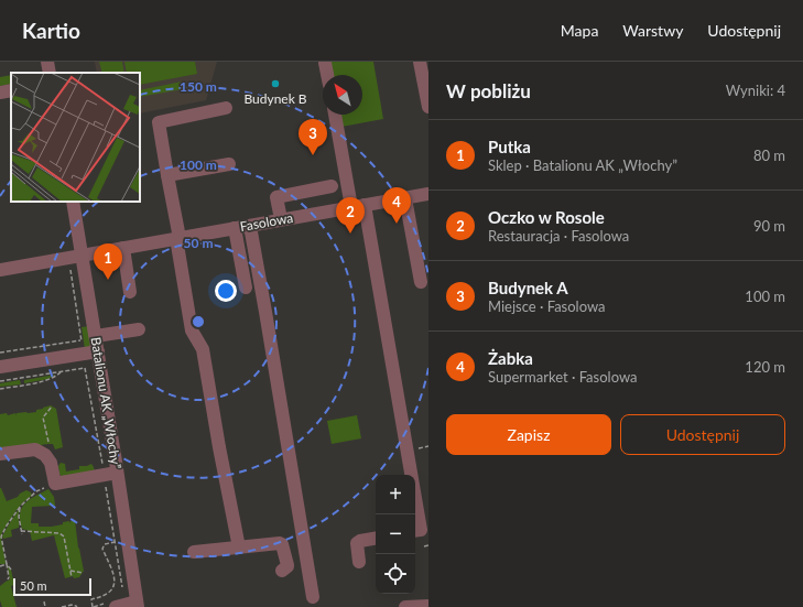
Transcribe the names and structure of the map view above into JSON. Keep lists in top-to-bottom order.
{
  "streets": {
    "street": ["Fasolowa", "Batalionu AK „Włochy”"]
  },
  "crossings": [
    ["Fasolowa", "Batalionu AK „Włochy”"]
  ],
  "places": ["Budynek B"],
  "scale_bar": "50 m",
  "north": "top left",
  "page": {
    "header": "Kartio",
    "nav": ["Mapa", "Warstwy", "Udostępnij"],
    "heading": ["W pobliżu", "Wyniki: 4"],
    "pins": [
      "3",
      "4",
      "2",
      "1"
    ],
    "list": [
      {
        "mark": "1",
        "name": "Putka",
        "note": "Sklep · Batalionu AK „Włochy”",
        "value": "80 m"
      },
      {
        "mark": "2",
        "name": "Oczko w Rosole",
        "note": "Restauracja · Fasolowa",
        "value": "90 m"
      },
      {
        "mark": "3",
        "name": "Budynek A",
        "note": "Miejsce · Fasolowa",
        "value": "100 m"
      },
      {
        "mark": "4",
        "name": "Żabka",
        "note": "Supermarket · Fasolowa",
        "value": "120 m"
      }
    ],
    "buttons": ["Zapisz", "Udostępnij"],
    "map_buttons": ["+", "−"],
    "scale": "50 m"
  },
  "rings": ["150 m", "100 m", "50 m"]
}
